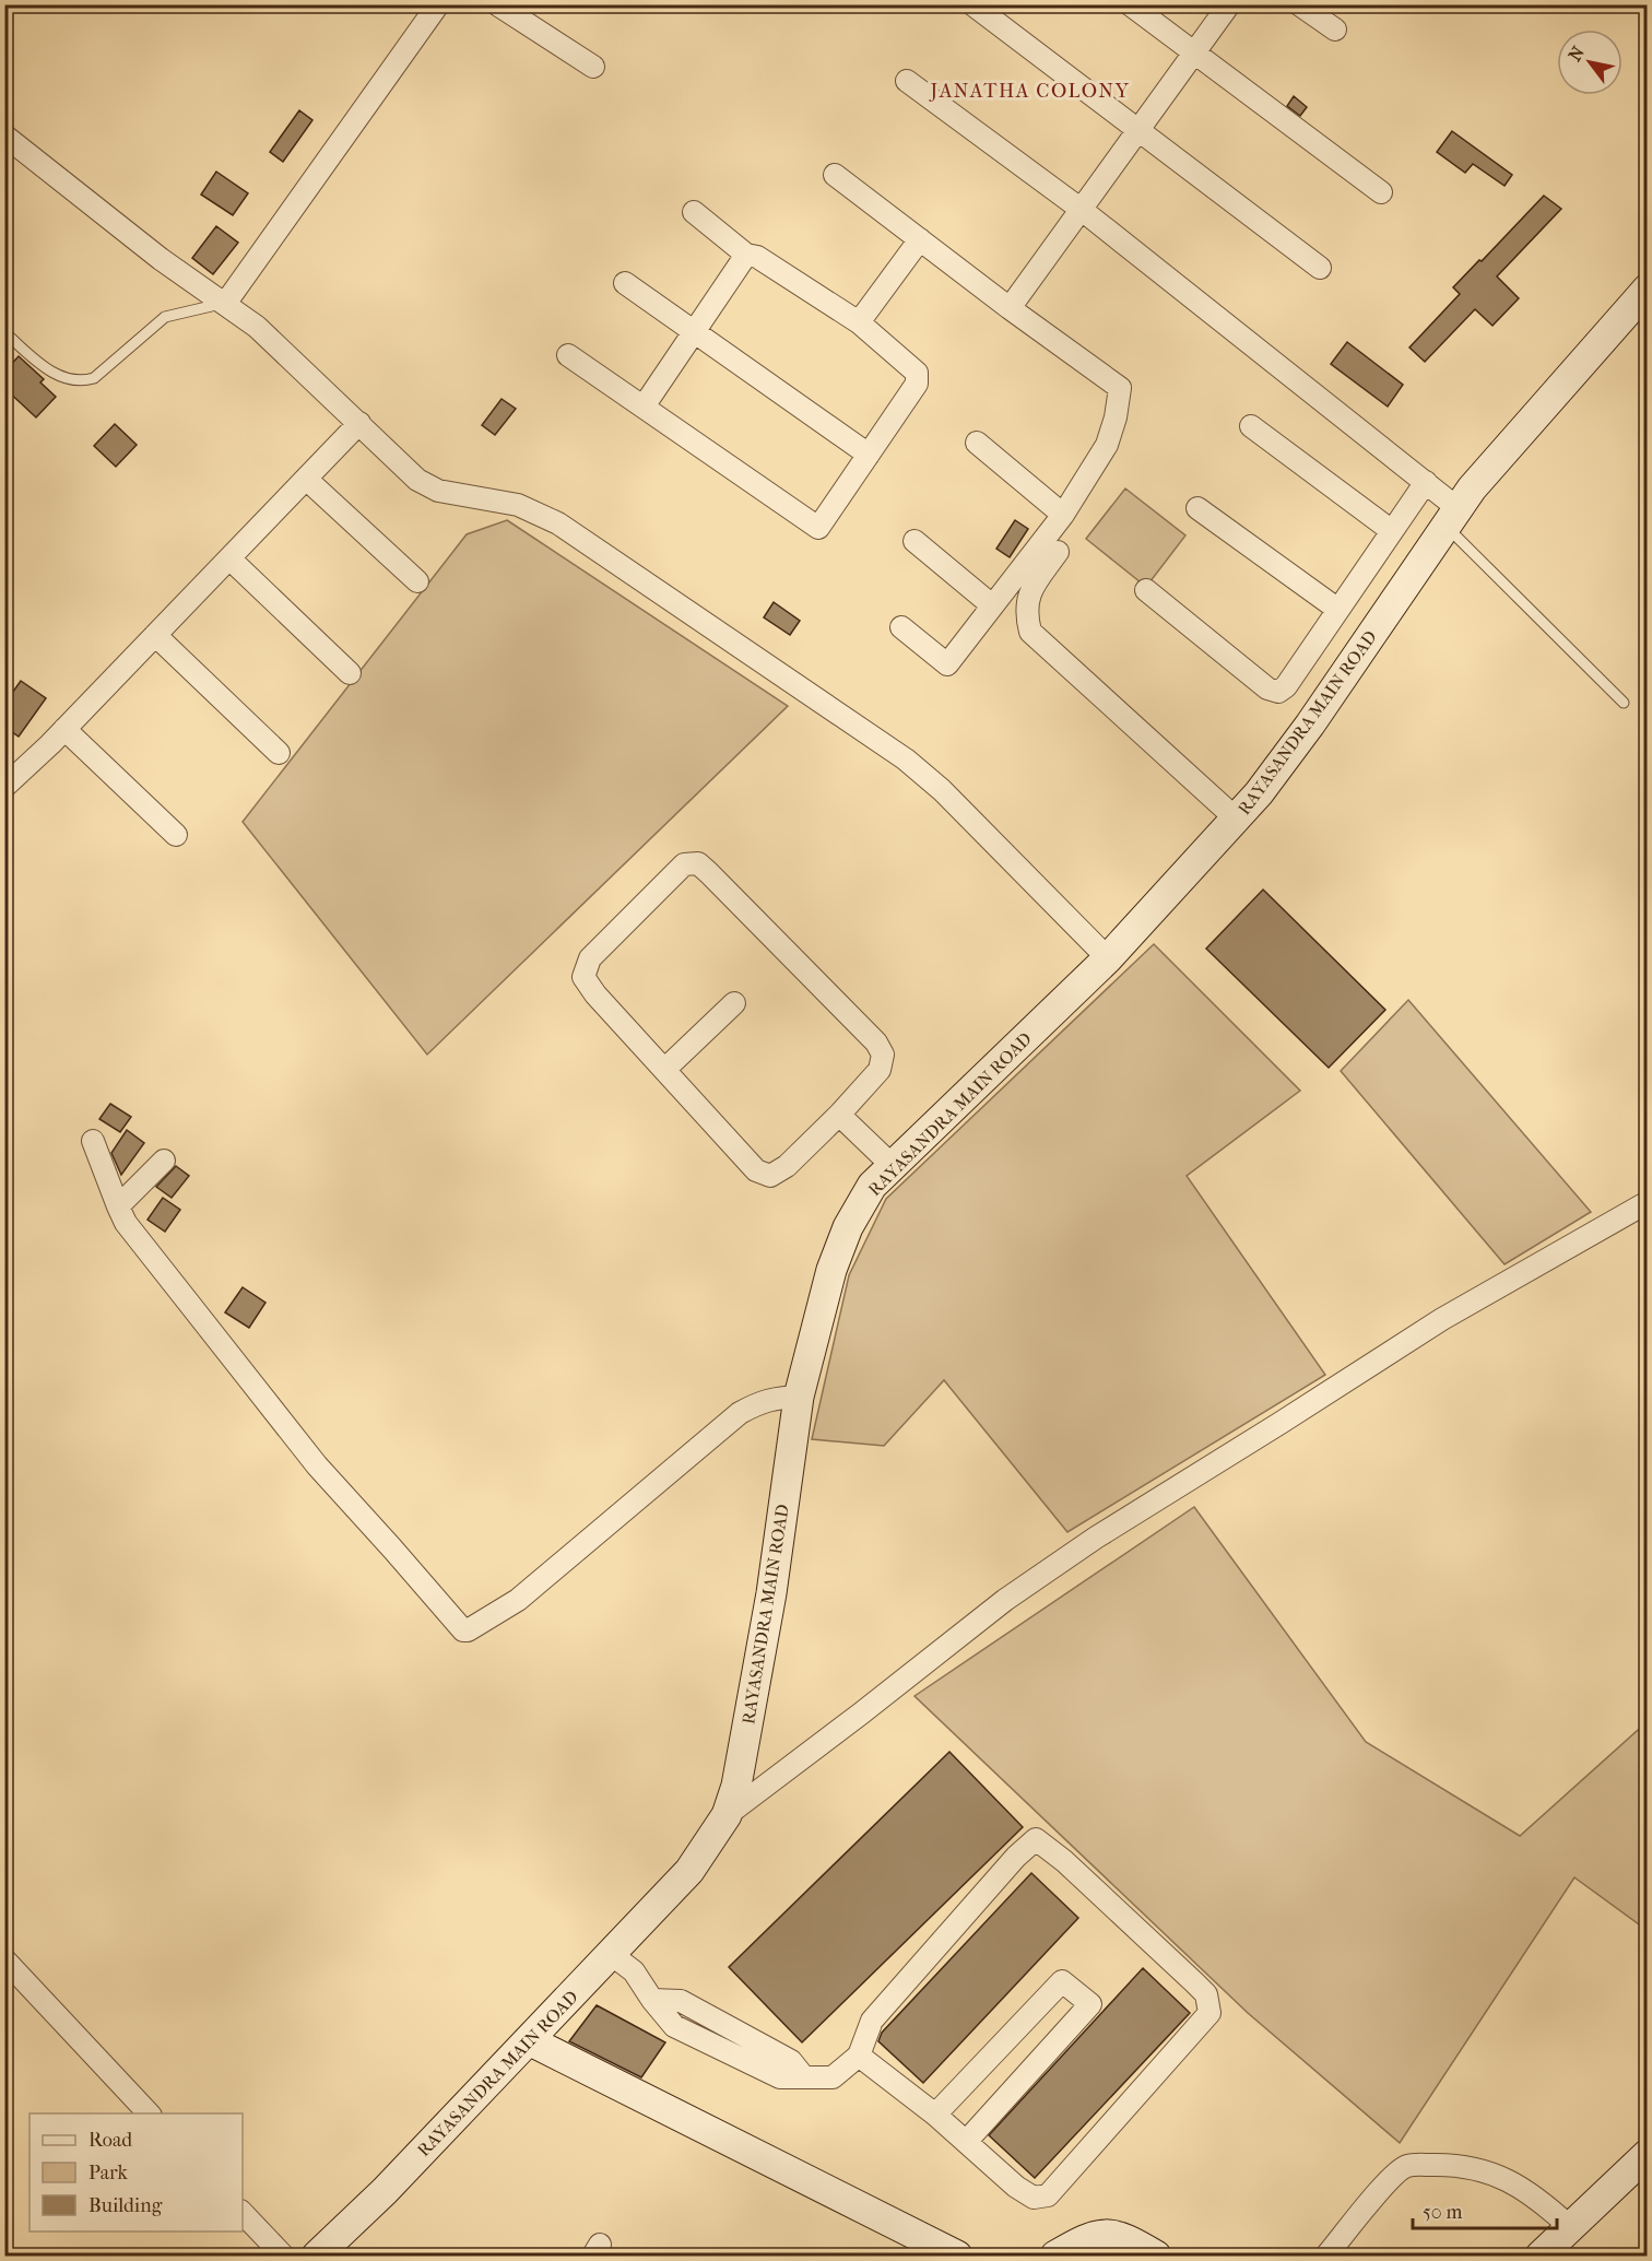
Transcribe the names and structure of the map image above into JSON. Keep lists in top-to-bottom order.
{
  "streets": {
    "street": ["RAYASANDRA MAIN ROAD"]
  },
  "districts": ["JANATHA COLONY"],
  "legend": ["Road", "Park", "Building"],
  "scale_bar": "50 m",
  "north": "top left"
}
